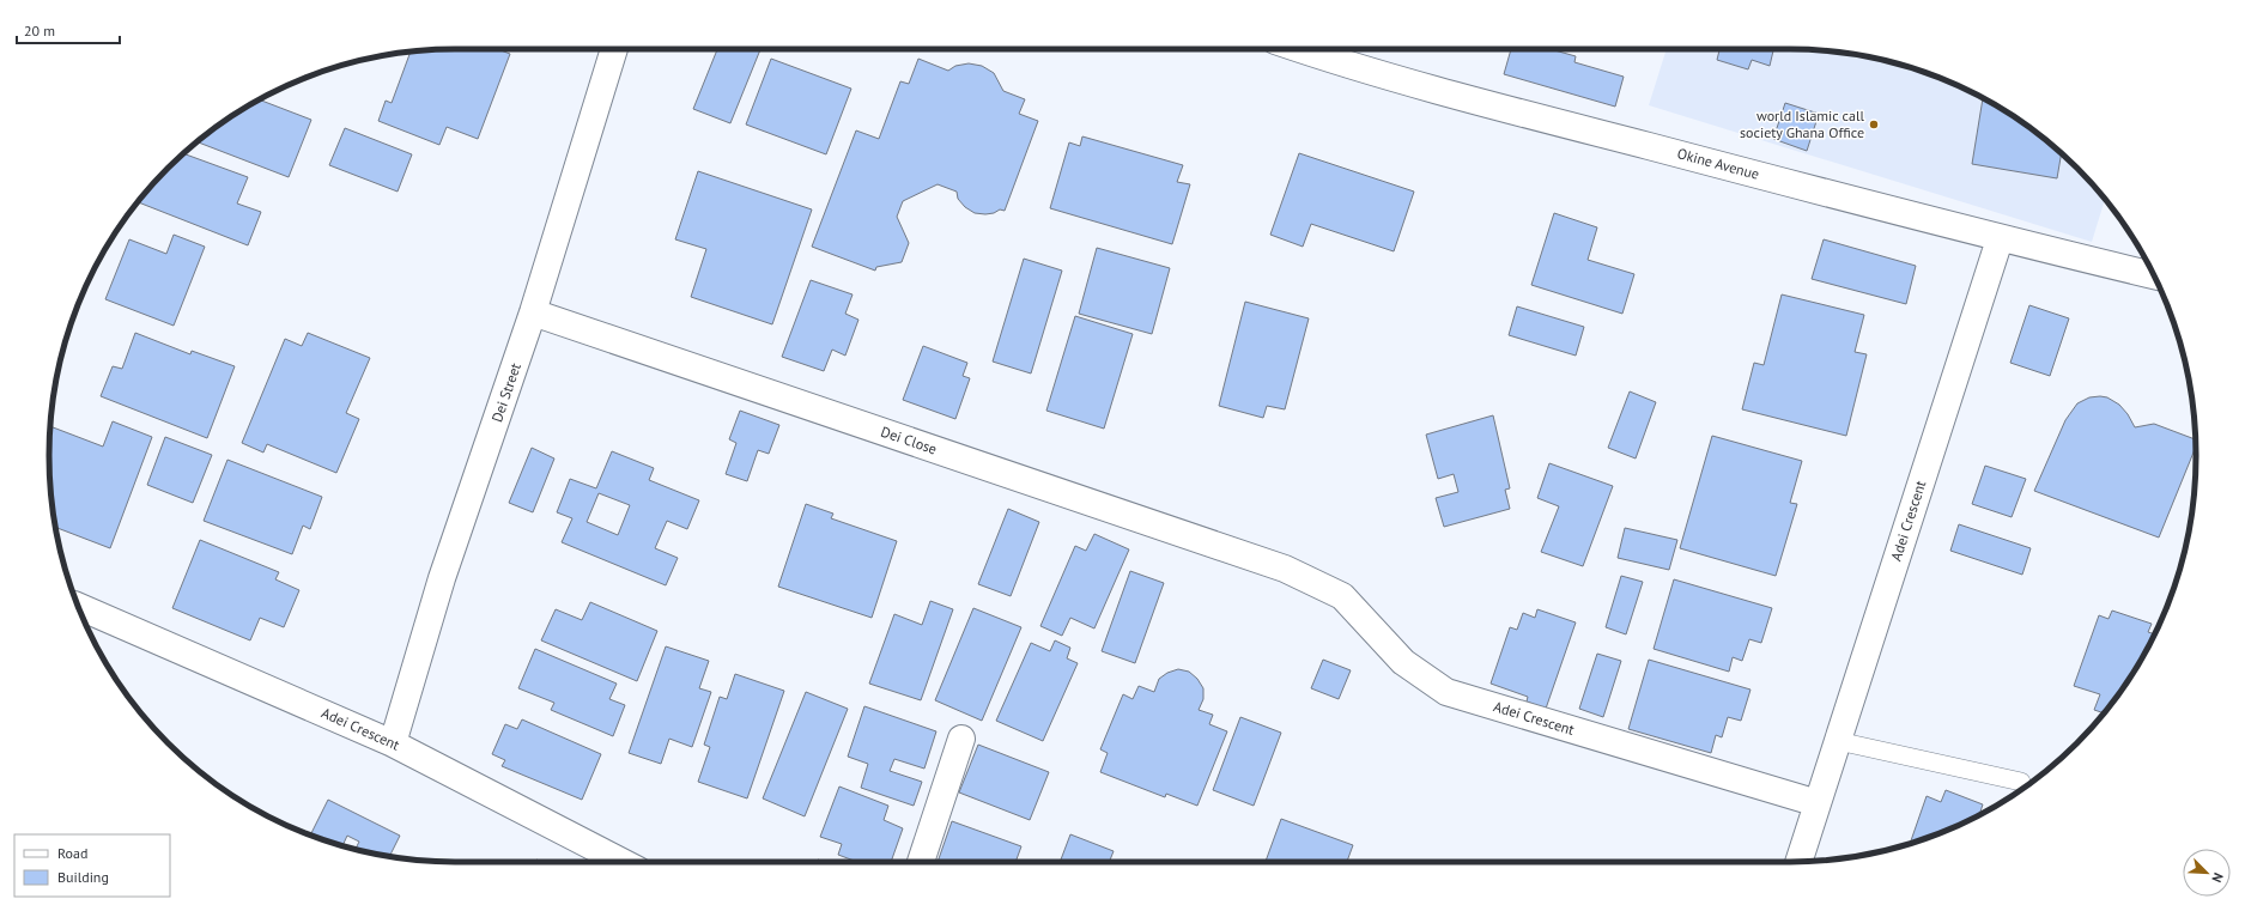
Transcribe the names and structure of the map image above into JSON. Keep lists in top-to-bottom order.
{
  "streets": {
    "street": [
      "Okine Avenue",
      "Dei Street",
      "Dei Close",
      "Adei Crescent"
    ]
  },
  "crossings": [
    ["Okine Avenue", "Adei Crescent"],
    ["Dei Street", "Dei Close"],
    ["Dei Street", "Adei Crescent"],
    ["Dei Close", "Adei Crescent"]
  ],
  "places": ["world Islamic call society Ghana Office"],
  "legend": ["Road", "Building"],
  "scale_bar": "20 m",
  "north": "bottom right"
}
